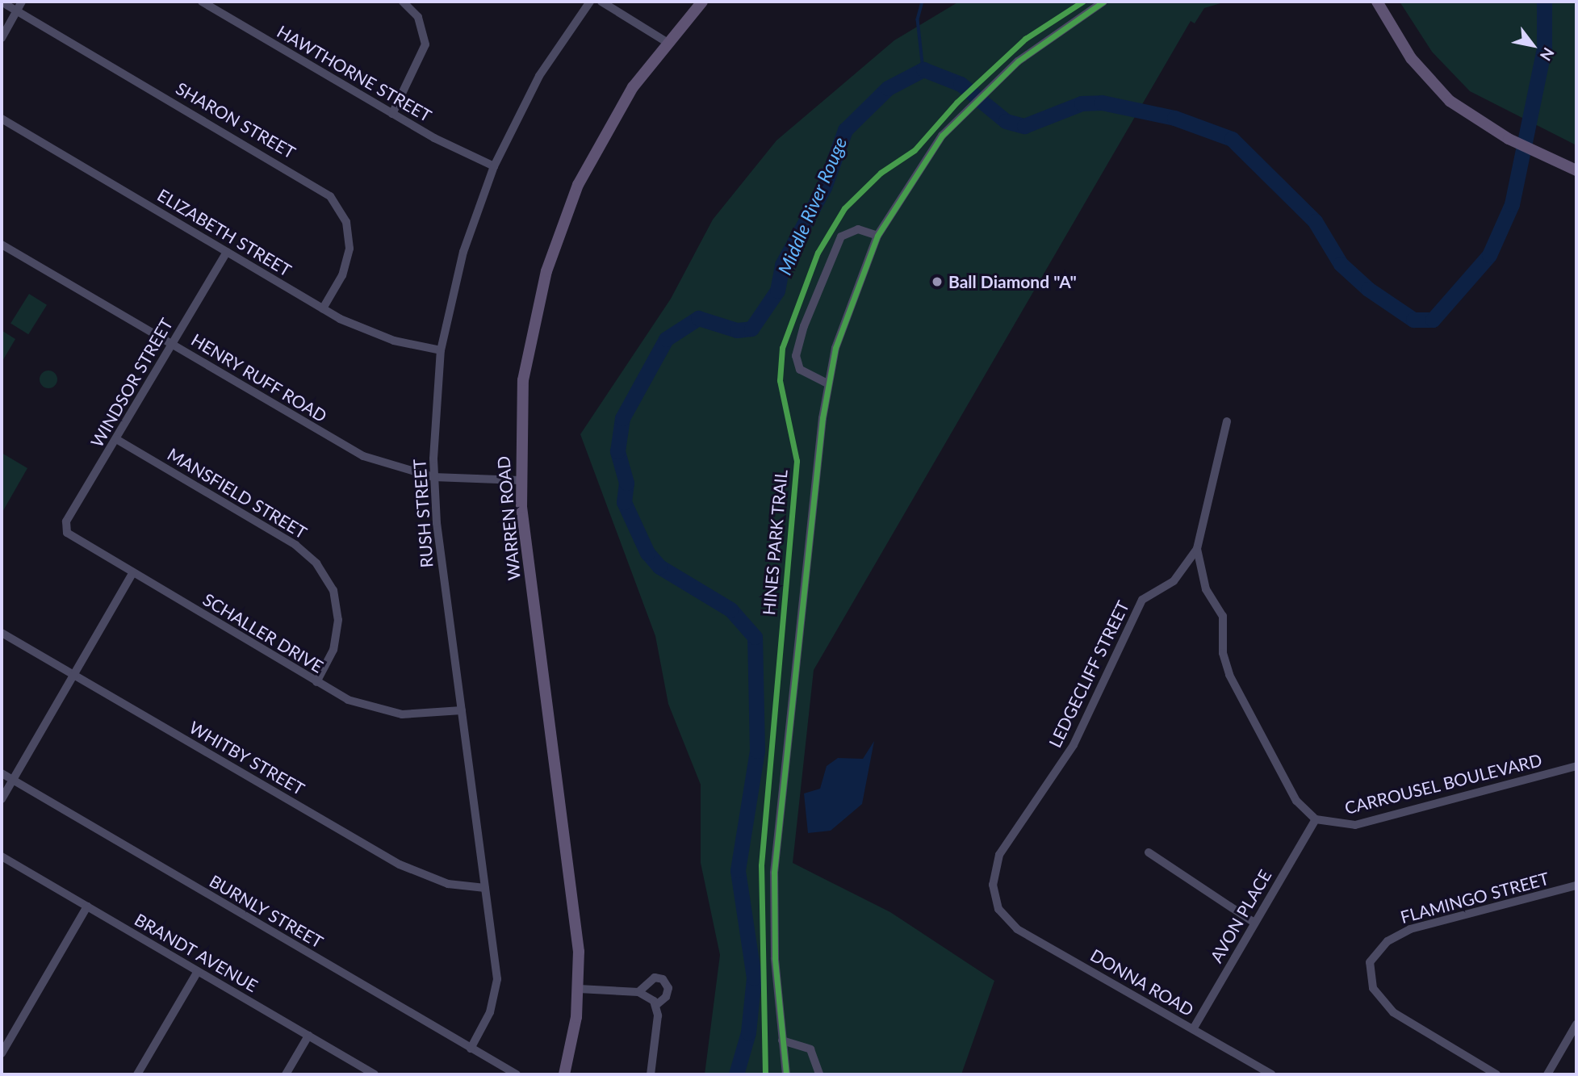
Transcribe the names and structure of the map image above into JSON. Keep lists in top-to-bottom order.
{
  "streets": {
    "main road": ["WARREN ROAD"],
    "street": [
      "HAWTHORNE STREET",
      "SHARON STREET",
      "ELIZABETH STREET",
      "HENRY RUFF ROAD",
      "WINDSOR STREET",
      "MANSFIELD STREET",
      "RUSH STREET",
      "SCHALLER DRIVE",
      "LEDGECLIFF STREET",
      "WHITBY STREET",
      "CARROUSEL BOULEVARD",
      "FLAMINGO STREET",
      "BURNLY STREET",
      "AVON PLACE",
      "BRANDT AVENUE",
      "DONNA ROAD"
    ],
    "cycle path": ["HINES PARK TRAIL"]
  },
  "crossings": [
    ["HAWTHORNE STREET", "RUSH STREET"],
    ["SHARON STREET", "ELIZABETH STREET"],
    ["ELIZABETH STREET", "WINDSOR STREET"],
    ["ELIZABETH STREET", "RUSH STREET"],
    ["HENRY RUFF ROAD", "WINDSOR STREET"],
    ["HENRY RUFF ROAD", "RUSH STREET"],
    ["HENRY RUFF ROAD", "WARREN ROAD"],
    ["WINDSOR STREET", "MANSFIELD STREET"],
    ["WINDSOR STREET", "SCHALLER DRIVE"],
    ["MANSFIELD STREET", "SCHALLER DRIVE"],
    ["RUSH STREET", "SCHALLER DRIVE"],
    ["RUSH STREET", "WHITBY STREET"],
    ["RUSH STREET", "BURNLY STREET"],
    ["LEDGECLIFF STREET", "DONNA ROAD"],
    ["CARROUSEL BOULEVARD", "AVON PLACE"],
    ["AVON PLACE", "DONNA ROAD"]
  ],
  "water": ["Middle River Rouge"],
  "places": ["Ball Diamond \"A\""],
  "north": "bottom right"
}
